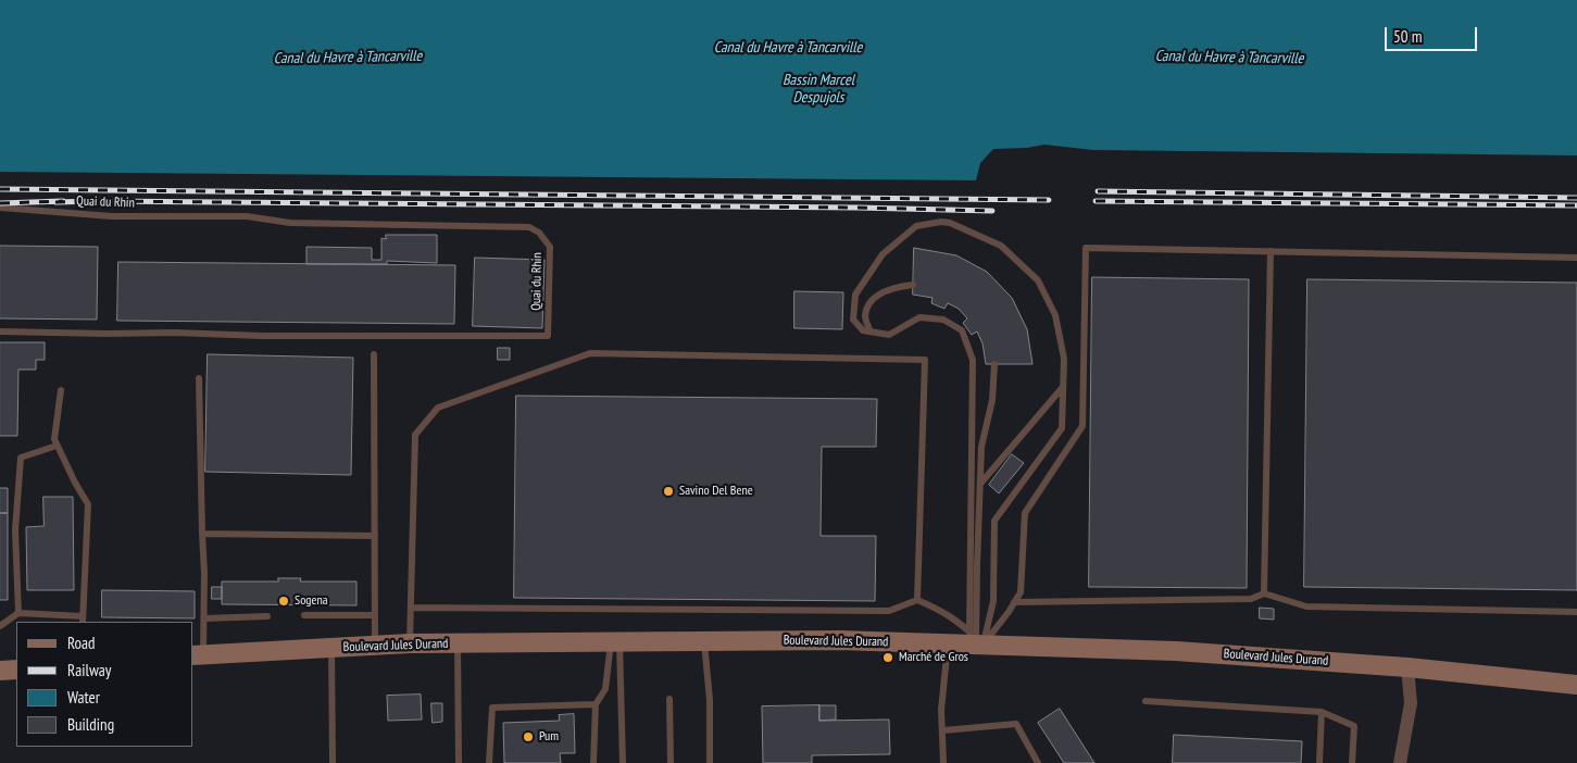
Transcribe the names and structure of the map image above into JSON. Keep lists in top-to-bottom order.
{
  "streets": {
    "main road": ["Boulevard Jules Durand"],
    "lane": ["Quai du Rhin"]
  },
  "water": ["Canal du Havre à Tancarville", "Bassin Marcel Despujols"],
  "places": [
    "Savino Del Bene",
    "Sogena",
    "Marché de Gros",
    "Pum"
  ],
  "legend": [
    "Road",
    "Railway",
    "Water",
    "Building"
  ],
  "scale_bar": "50 m"
}
